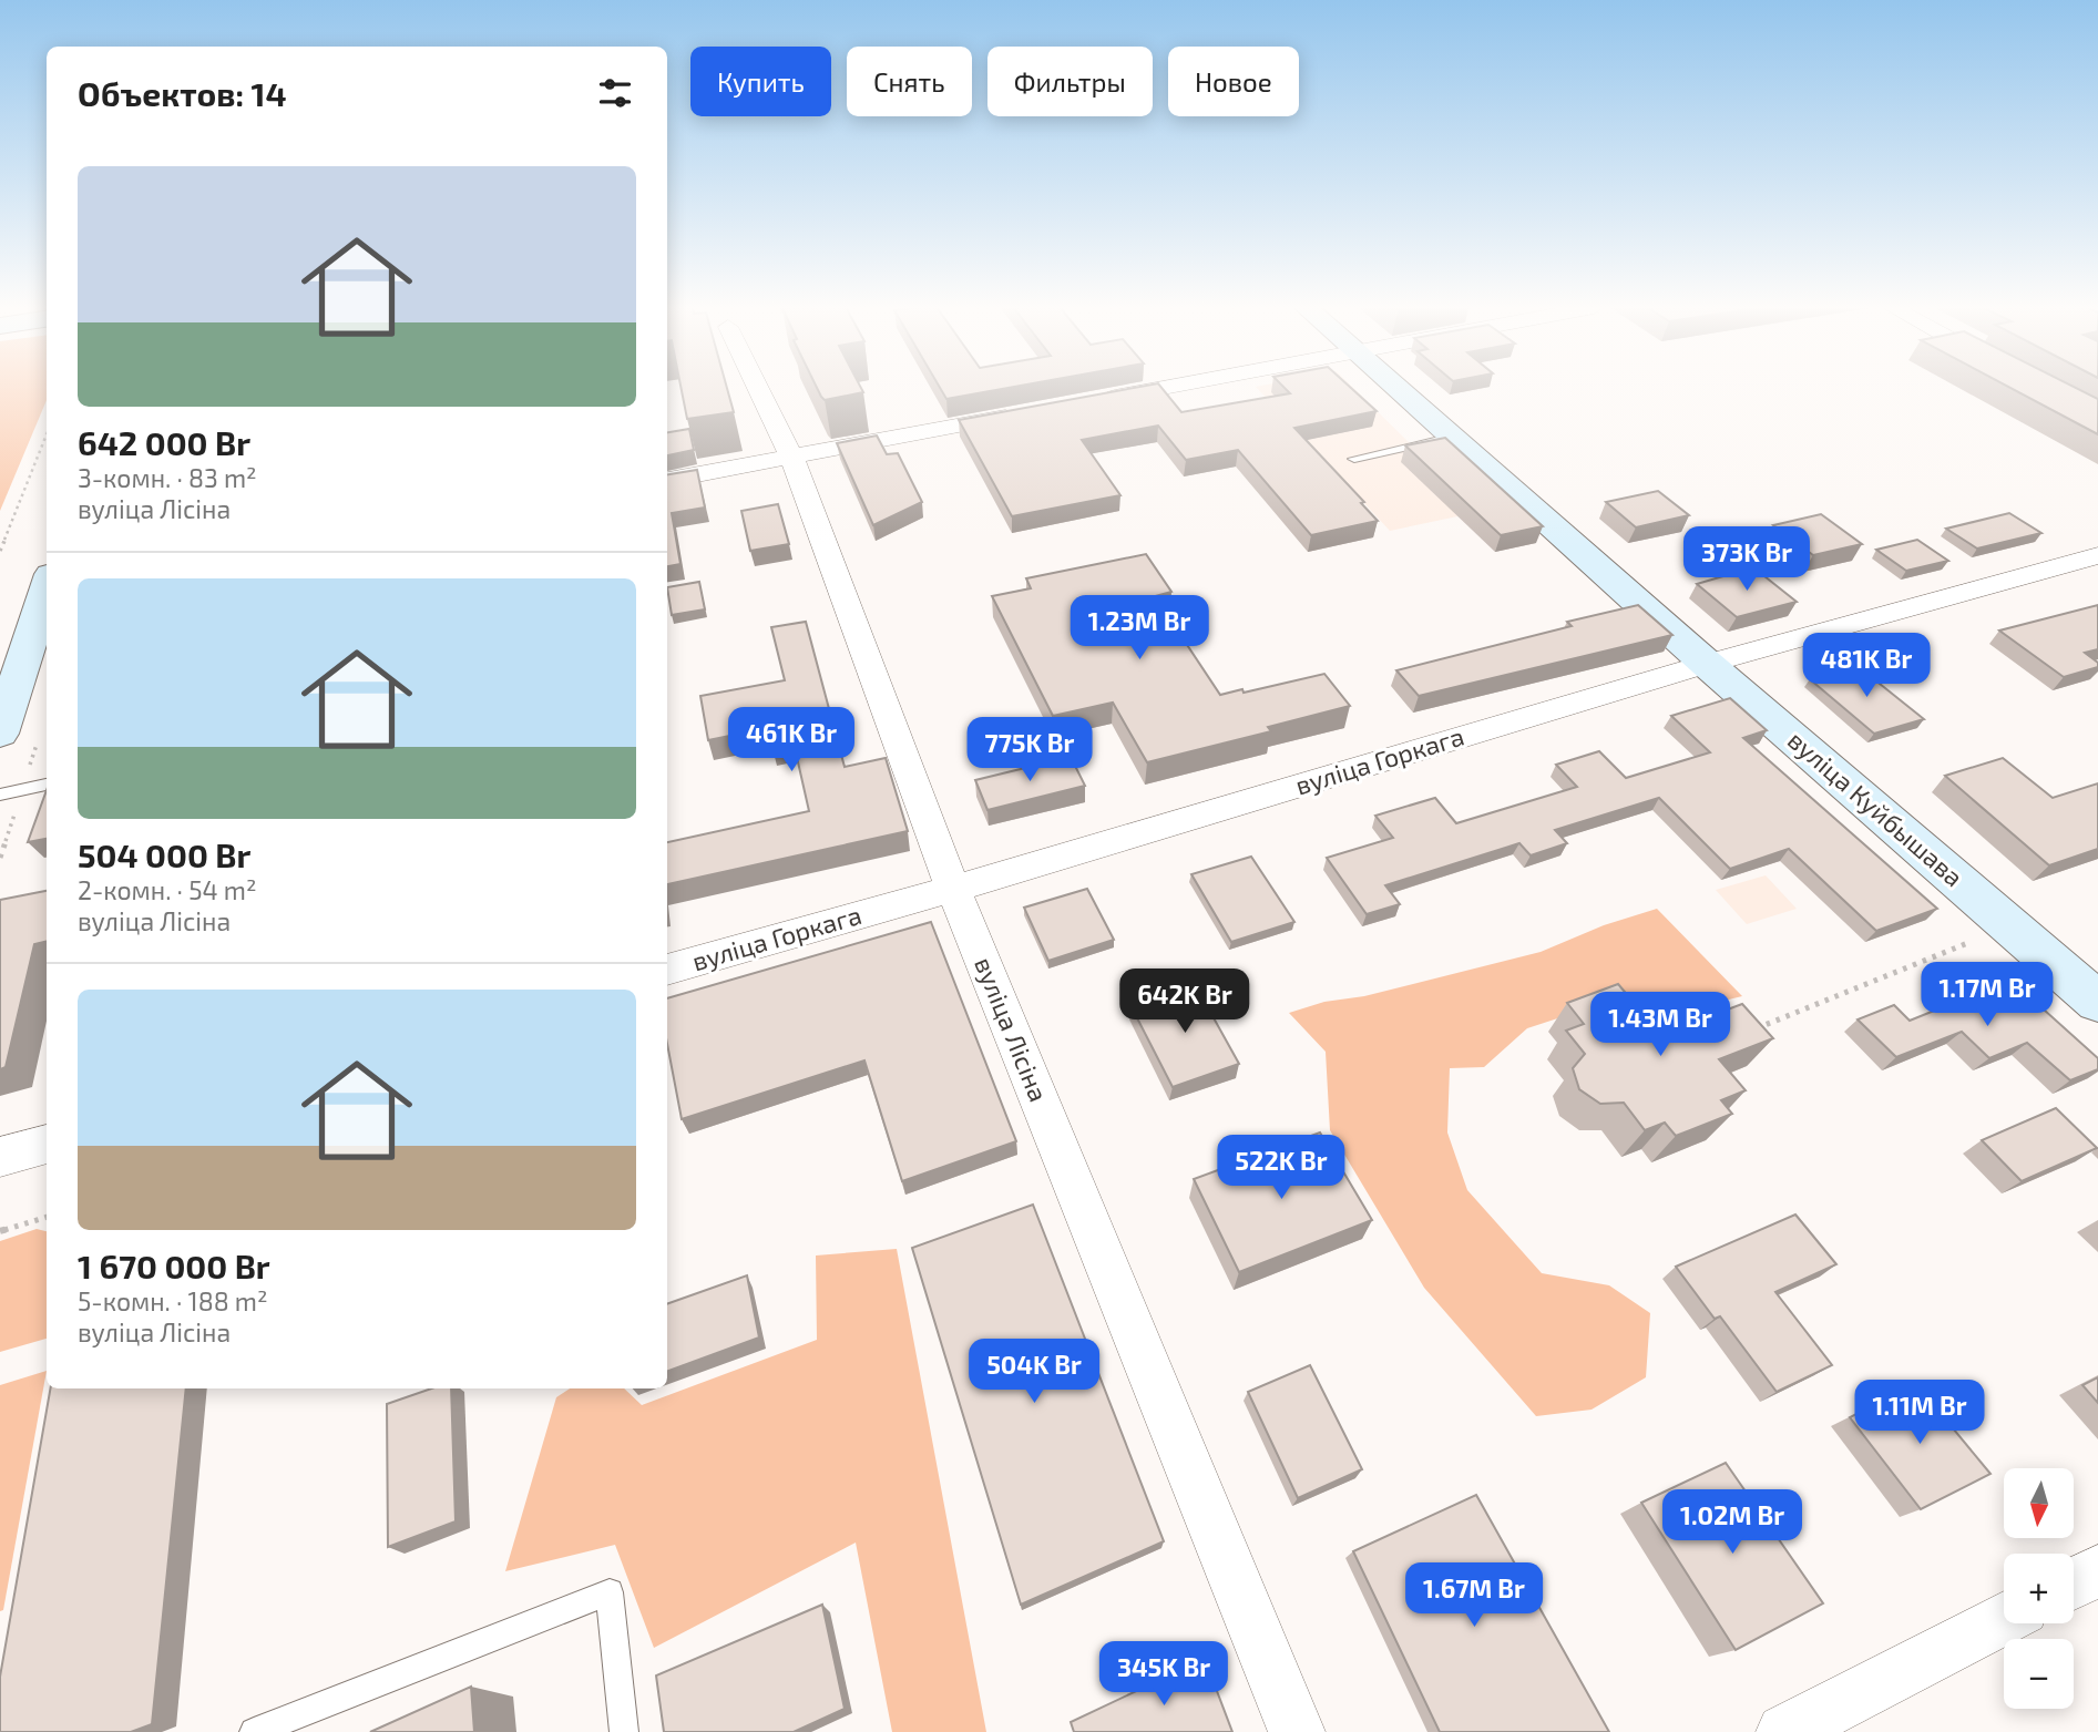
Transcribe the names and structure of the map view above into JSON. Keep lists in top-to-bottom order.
{
  "streets": {
    "street": ["вуліца Горкага", "вуліца Куйбышава", "вуліца Лісіна"]
  },
  "crossings": [
    ["вуліца Горкага", "вуліца Куйбышава"],
    ["вуліца Горкага", "вуліца Лісіна"]
  ],
  "north": "bottom",
  "page": {
    "chip": [
      "Купить",
      "Снять",
      "Фильтры",
      "Новое"
    ],
    "heading": "Объектов: 14",
    "list": [
      {
        "name": "642 000 Br",
        "note": "3-комн. · 83 m² · вуліца Лісіна"
      },
      {
        "name": "504 000 Br",
        "note": "2-комн. · 54 m² · вуліца Лісіна"
      },
      {
        "name": "1 670 000 Br",
        "note": "5-комн. · 188 m² · вуліца Лісіна"
      }
    ],
    "price": [
      "373K Br",
      "1.23M Br",
      "481K Br",
      "461K Br",
      "775K Br",
      "1.17M Br",
      "642K Br",
      "1.43M Br",
      "522K Br",
      "504K Br",
      "1.11M Br",
      "1.02M Br",
      "1.67M Br",
      "345K Br"
    ],
    "map_buttons": ["+", "−"]
  }
}
